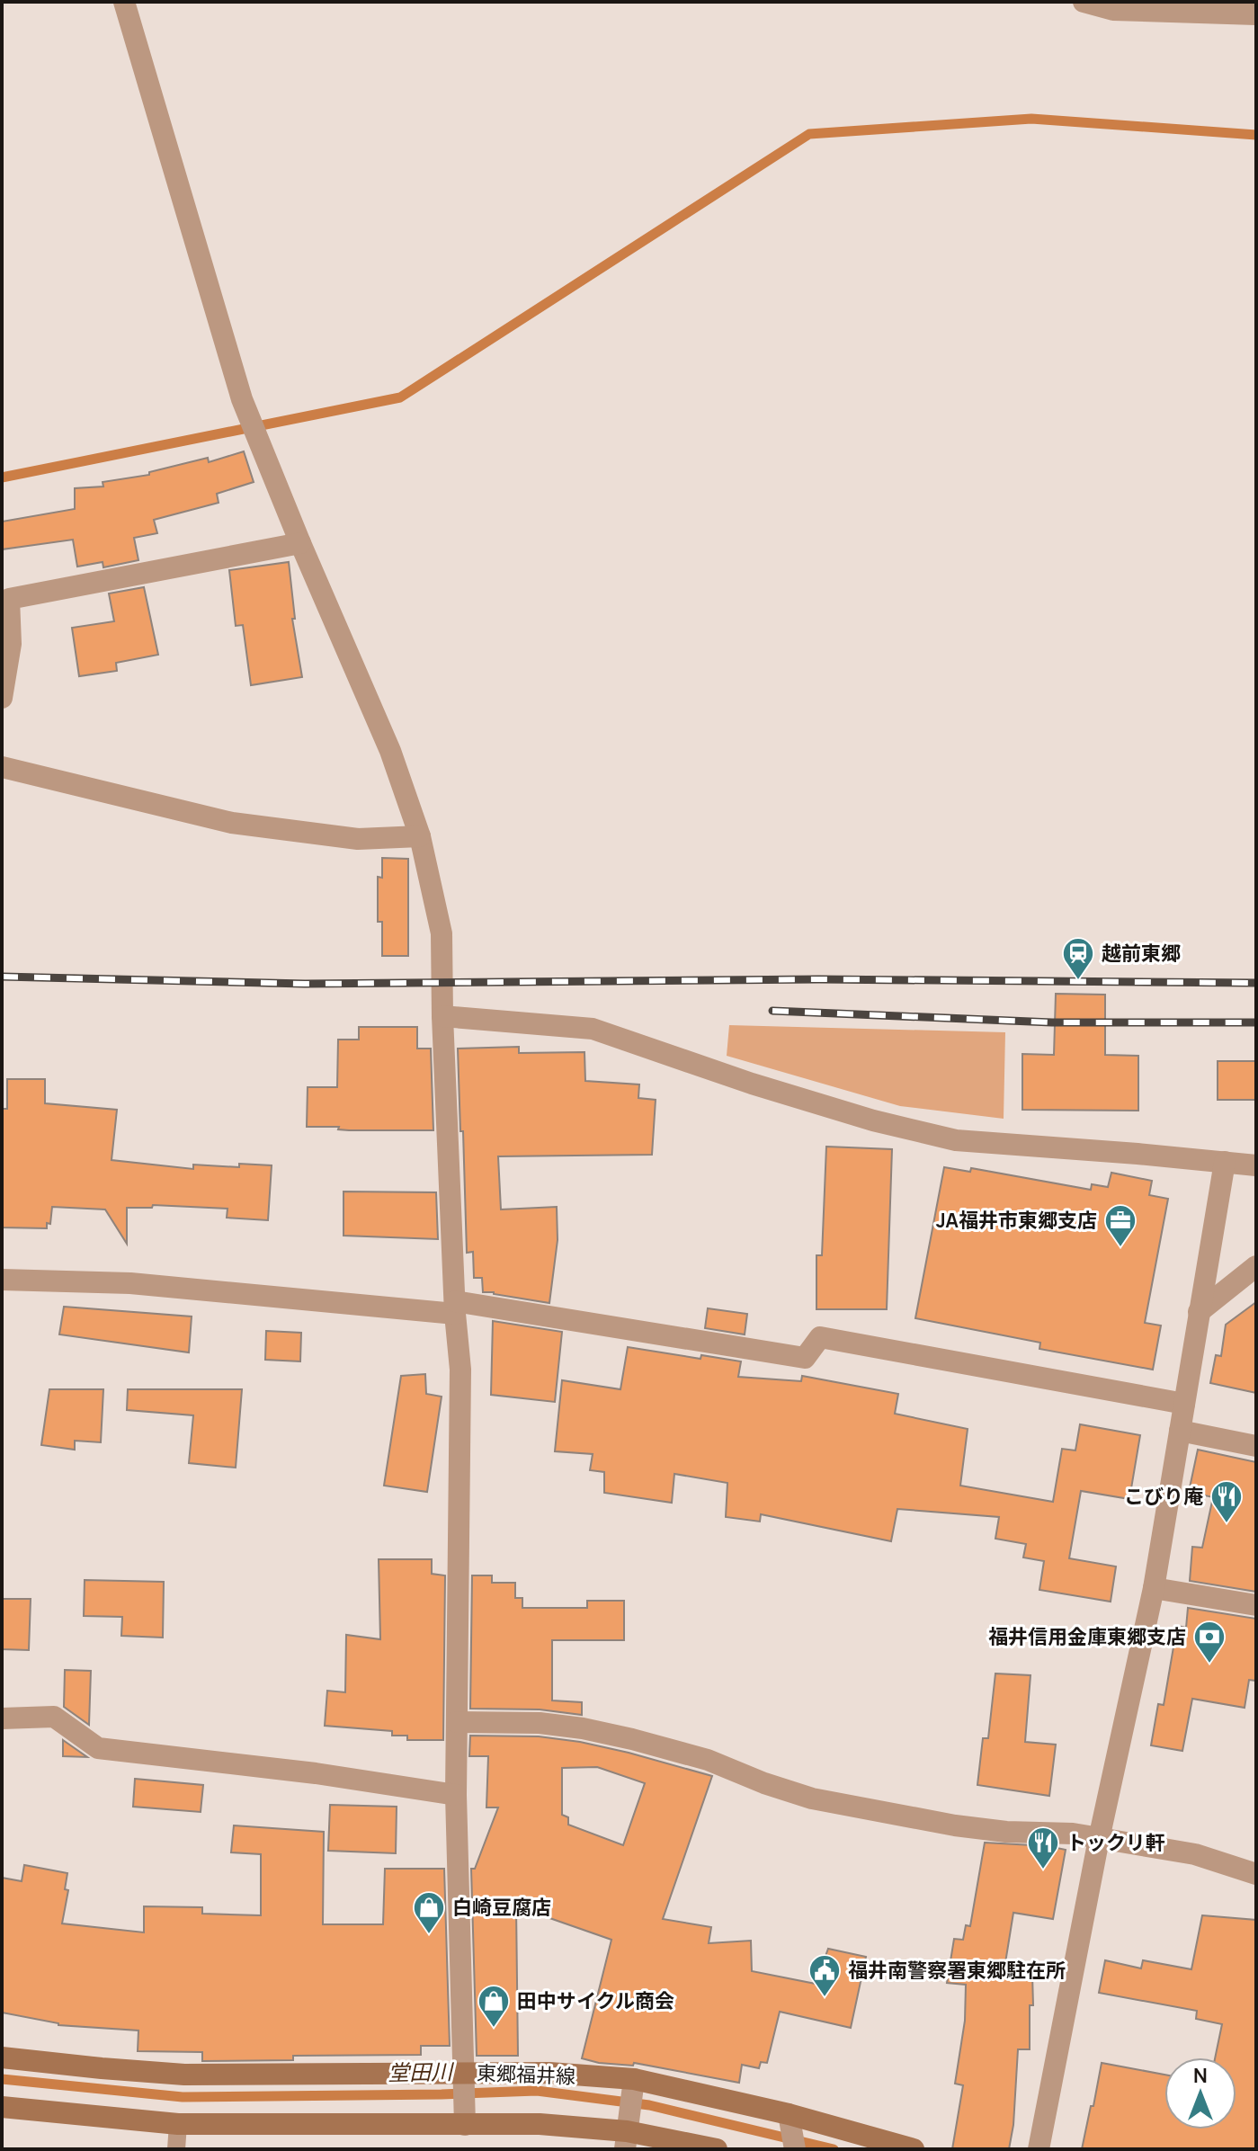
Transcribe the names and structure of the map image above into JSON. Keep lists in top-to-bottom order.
{
  "streets": {
    "main road": ["東郷福井線"]
  },
  "water": ["堂田川"],
  "places": {
    "station": ["越前東郷"],
    "office": ["JA福井市東郷支店"],
    "restaurant": ["こびり庵", "トックリ軒"],
    "bank": ["福井信用金庫東郷支店"],
    "shop": ["白崎豆腐店", "田中サイクル商会"],
    "public building": ["福井南警察署東郷駐在所"]
  },
  "north": "top"
}
